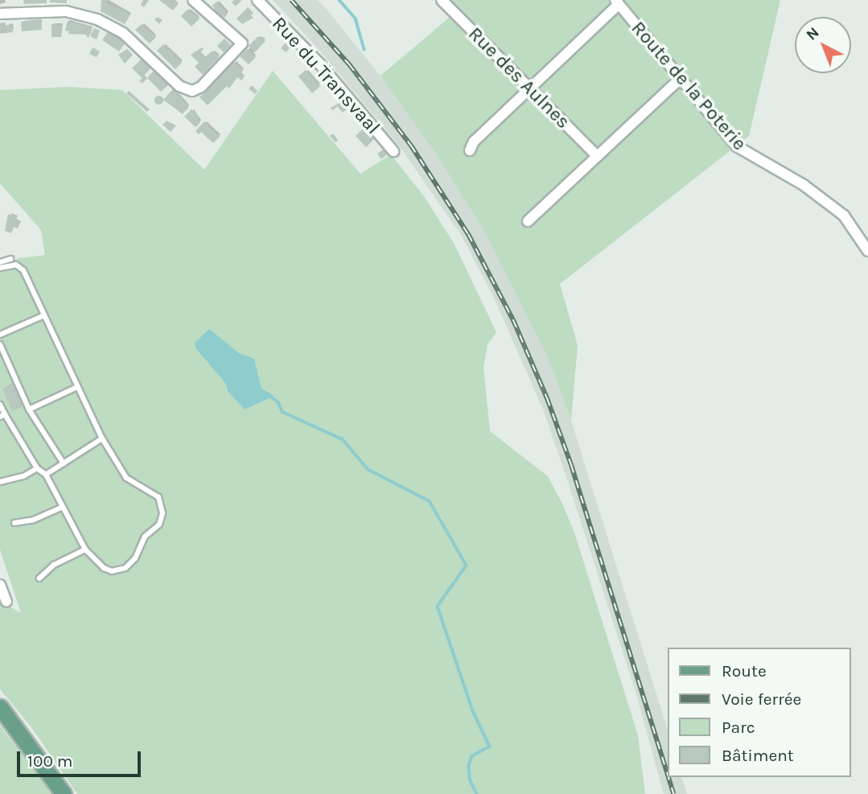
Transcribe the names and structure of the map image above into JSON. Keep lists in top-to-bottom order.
{
  "streets": {
    "street": ["Rue du Transvaal", "Rue des Aulnes", "Route de la Poterie"]
  },
  "legend": [
    "Route",
    "Voie ferrée",
    "Parc",
    "Bâtiment"
  ],
  "scale_bar": "100 m",
  "north": "top left"
}
